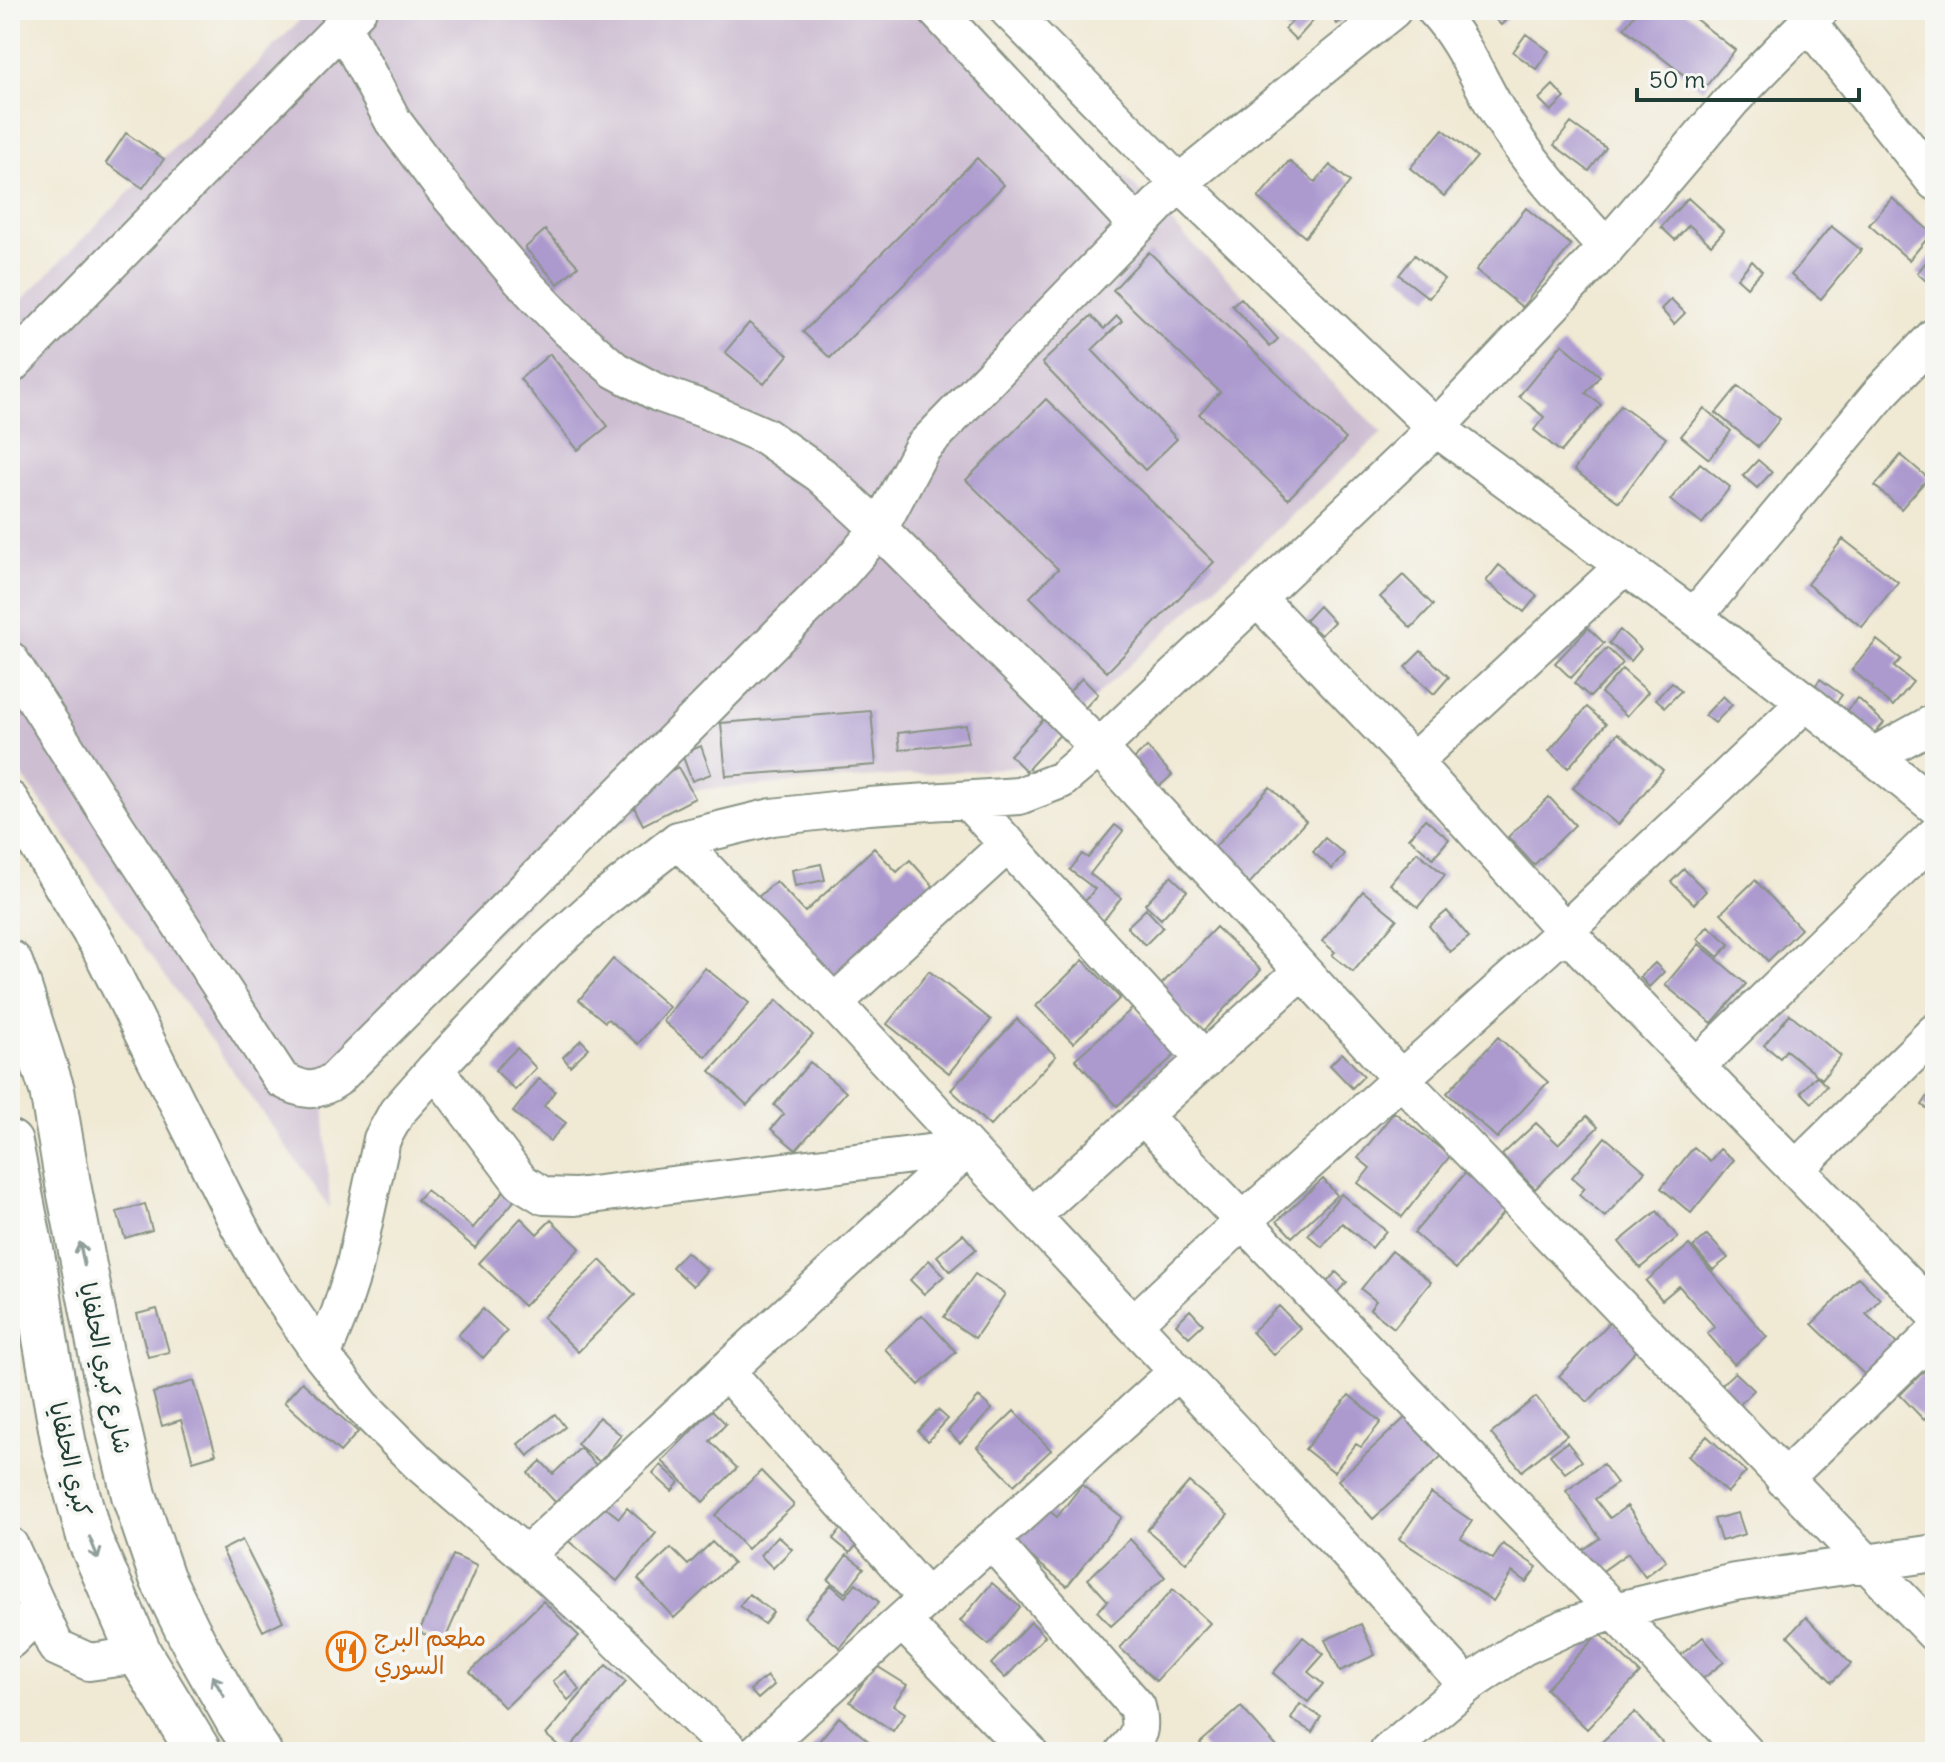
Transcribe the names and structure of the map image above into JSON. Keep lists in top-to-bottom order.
{
  "streets": {
    "main road": ["شارع كبري الحلفايا", "كبري الحلفايا"]
  },
  "one_way": ["شارع كبري الحلفايا", "كبري الحلفايا"],
  "places": {
    "restaurant": ["مطعم البرج السوري"]
  },
  "scale_bar": "50 m"
}
